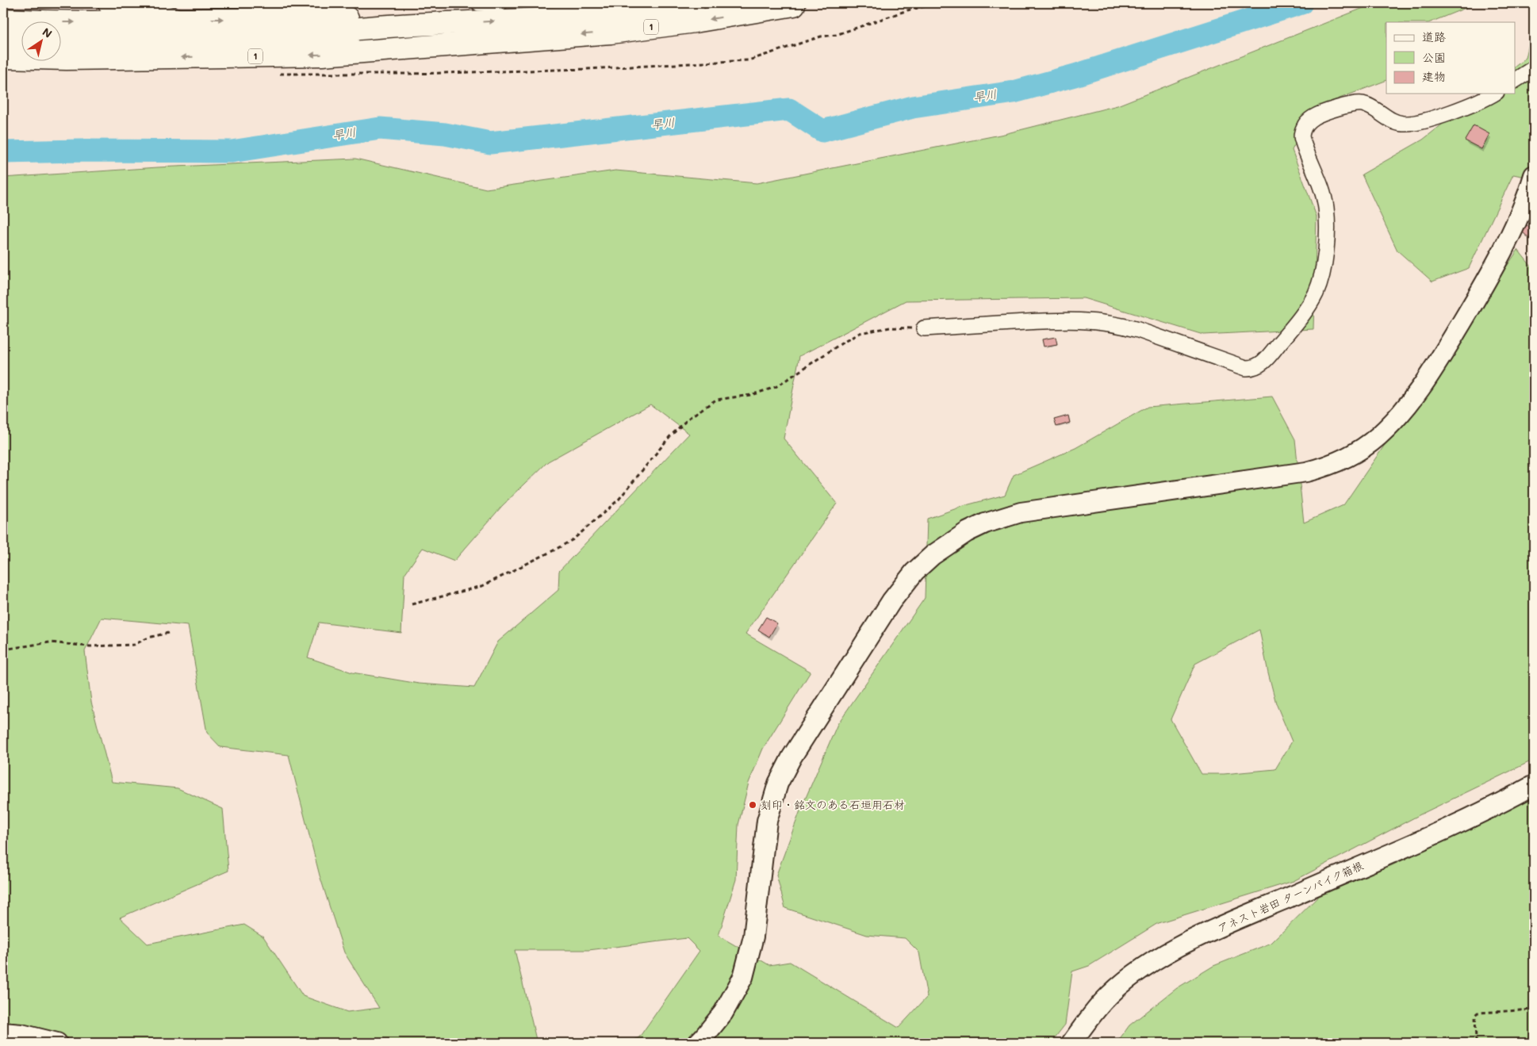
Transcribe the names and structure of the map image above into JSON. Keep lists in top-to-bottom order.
{
  "streets": {
    "highway": ["1"],
    "street": ["アネスト岩田 ターンパイク箱根"]
  },
  "water": ["早川"],
  "places": ["刻印・銘文のある石垣用石材"],
  "legend": ["道路", "公園", "建物"],
  "north": "top right"
}
